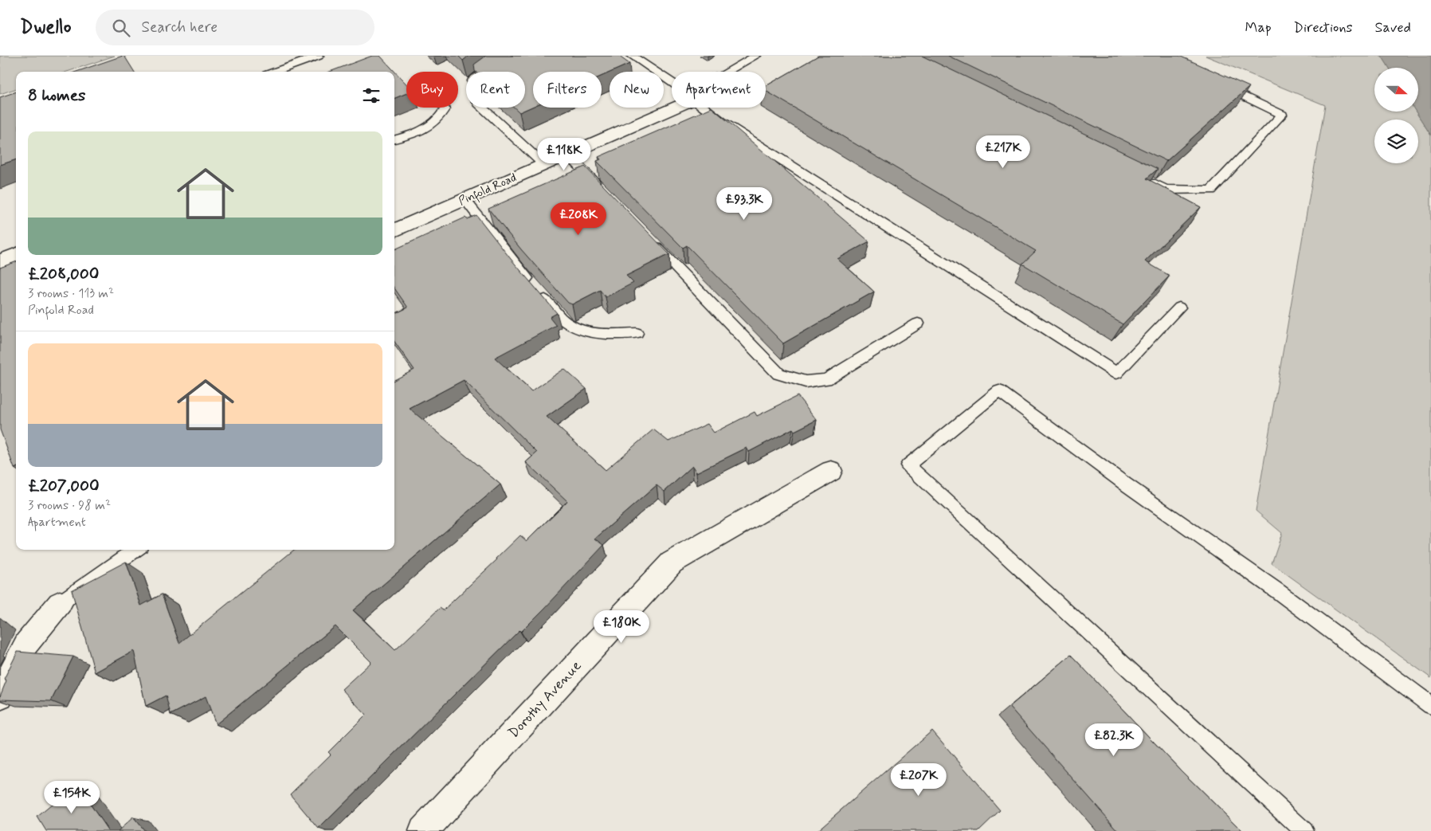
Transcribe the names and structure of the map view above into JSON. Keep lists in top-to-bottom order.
{
  "streets": {
    "street": ["Pinfold Road", "Dorothy Avenue"]
  },
  "north": "right",
  "page": {
    "header": "Dwello",
    "search": "Search here",
    "nav": ["Map", "Directions", "Saved"],
    "chip": [
      "Buy",
      "Rent",
      "Filters",
      "New",
      "Apartment"
    ],
    "heading": "8 homes",
    "list": [
      {
        "name": "£208,000",
        "note": "3 rooms · 113 m² · Pinfold Road"
      },
      {
        "name": "£207,000",
        "note": "3 rooms · 98 m² · Apartment"
      }
    ],
    "price": [
      "£217K",
      "£118K",
      "£93.3K",
      "£208K",
      "£180K",
      "£82.3K",
      "£207K",
      "£154K"
    ]
  }
}
